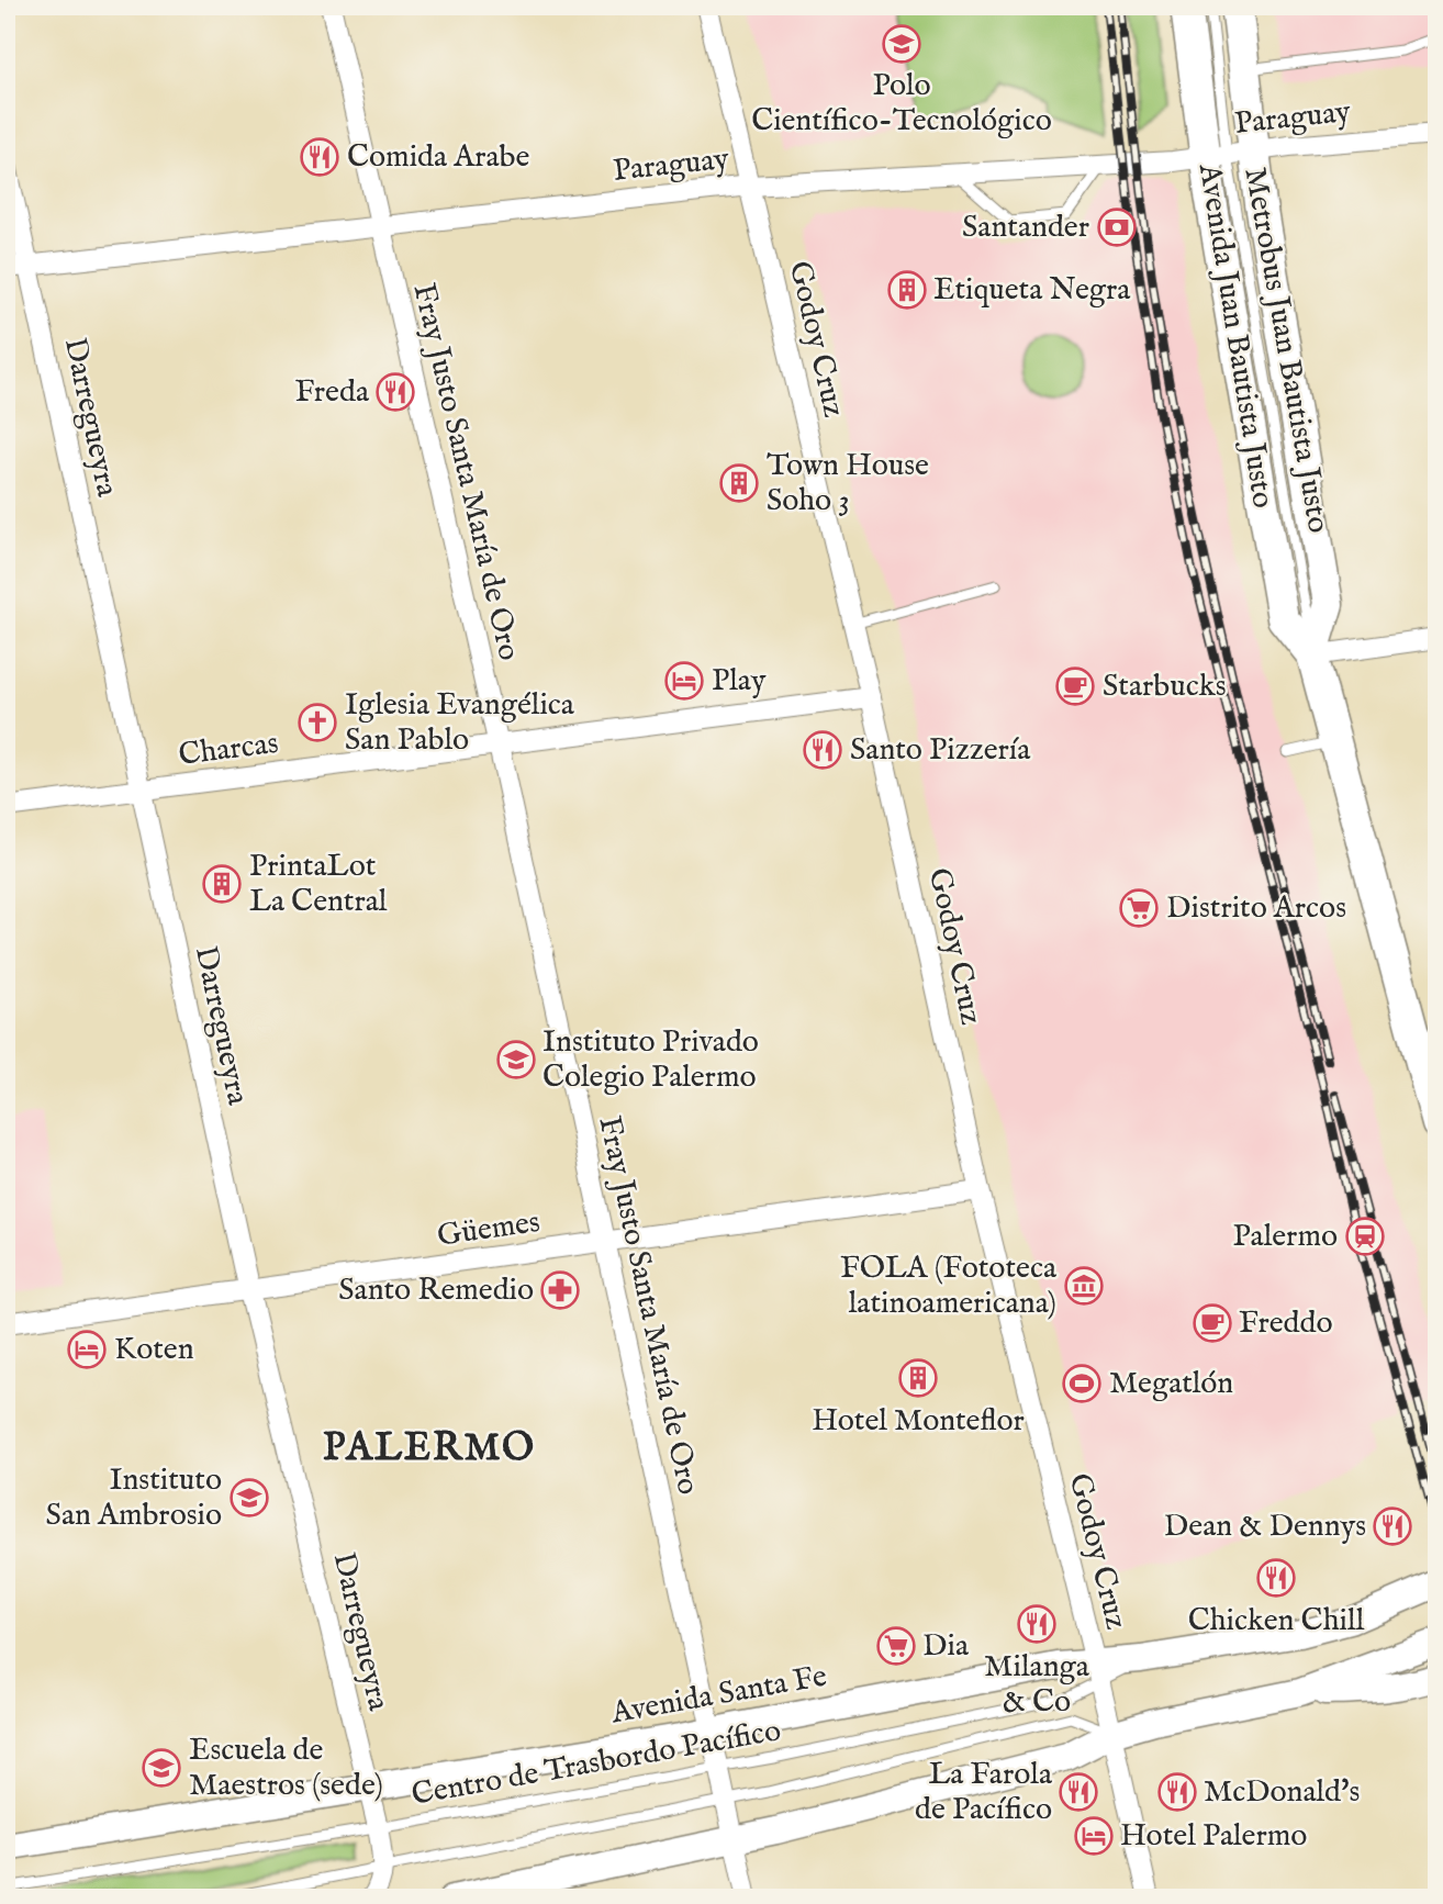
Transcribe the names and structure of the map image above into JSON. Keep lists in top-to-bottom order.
{
  "streets": {
    "main road": ["Avenida Juan Bautista Justo", "Avenida Santa Fe"],
    "street": [
      "Paraguay",
      "Godoy Cruz",
      "Darregueyra",
      "Fray Justo Santa María de Oro",
      "Charcas",
      "Güemes"
    ],
    "lane": ["Metrobus Juan Bautista Justo", "Centro de Trasbordo Pacífico"]
  },
  "crossings": [
    ["Paraguay", "Avenida Juan Bautista Justo"],
    ["Paraguay", "Godoy Cruz"],
    ["Paraguay", "Metrobus Juan Bautista Justo"],
    ["Paraguay", "Darregueyra"],
    ["Paraguay", "Fray Justo Santa María de Oro"],
    ["Avenida Juan Bautista Justo", "Metrobus Juan Bautista Justo"],
    ["Godoy Cruz", "Charcas"],
    ["Godoy Cruz", "Güemes"],
    ["Godoy Cruz", "Avenida Santa Fe"],
    ["Godoy Cruz", "Centro de Trasbordo Pacífico"],
    ["Darregueyra", "Charcas"],
    ["Darregueyra", "Güemes"],
    ["Darregueyra", "Avenida Santa Fe"],
    ["Darregueyra", "Centro de Trasbordo Pacífico"],
    ["Fray Justo Santa María de Oro", "Charcas"],
    ["Fray Justo Santa María de Oro", "Güemes"],
    ["Fray Justo Santa María de Oro", "Avenida Santa Fe"],
    ["Fray Justo Santa María de Oro", "Centro de Trasbordo Pacífico"],
    ["Avenida Santa Fe", "Centro de Trasbordo Pacífico"]
  ],
  "districts": ["PALERMO"],
  "places": {
    "school or university": [
      "Polo Científico-Tecnológico",
      "Instituto Privado Colegio Palermo",
      "Instituto San Ambrosio",
      "Escuela de Maestros (sede)"
    ],
    "restaurant": [
      "Comida Arabe",
      "Freda",
      "Santo Pizzería",
      "Dean & Dennys",
      "Chicken Chill",
      "Milanga & Co",
      "La Farola de Pacífico",
      "McDonald's"
    ],
    "bank": ["Santander"],
    "building": [
      "Etiqueta Negra",
      "Town House Soho 3",
      "PrintaLot La Central",
      "Hotel Monteflor"
    ],
    "hotel": ["Play", "Koten", "Hotel Palermo"],
    "cafe": ["Starbucks", "Freddo"],
    "church": ["Iglesia Evangélica San Pablo"],
    "supermarket": ["Distrito Arcos", "Dia"],
    "station": ["Palermo"],
    "museum": ["FOLA (Fototeca latinoamericana)"],
    "pharmacy": ["Santo Remedio"],
    "sports": ["Megatlón"]
  }
}
